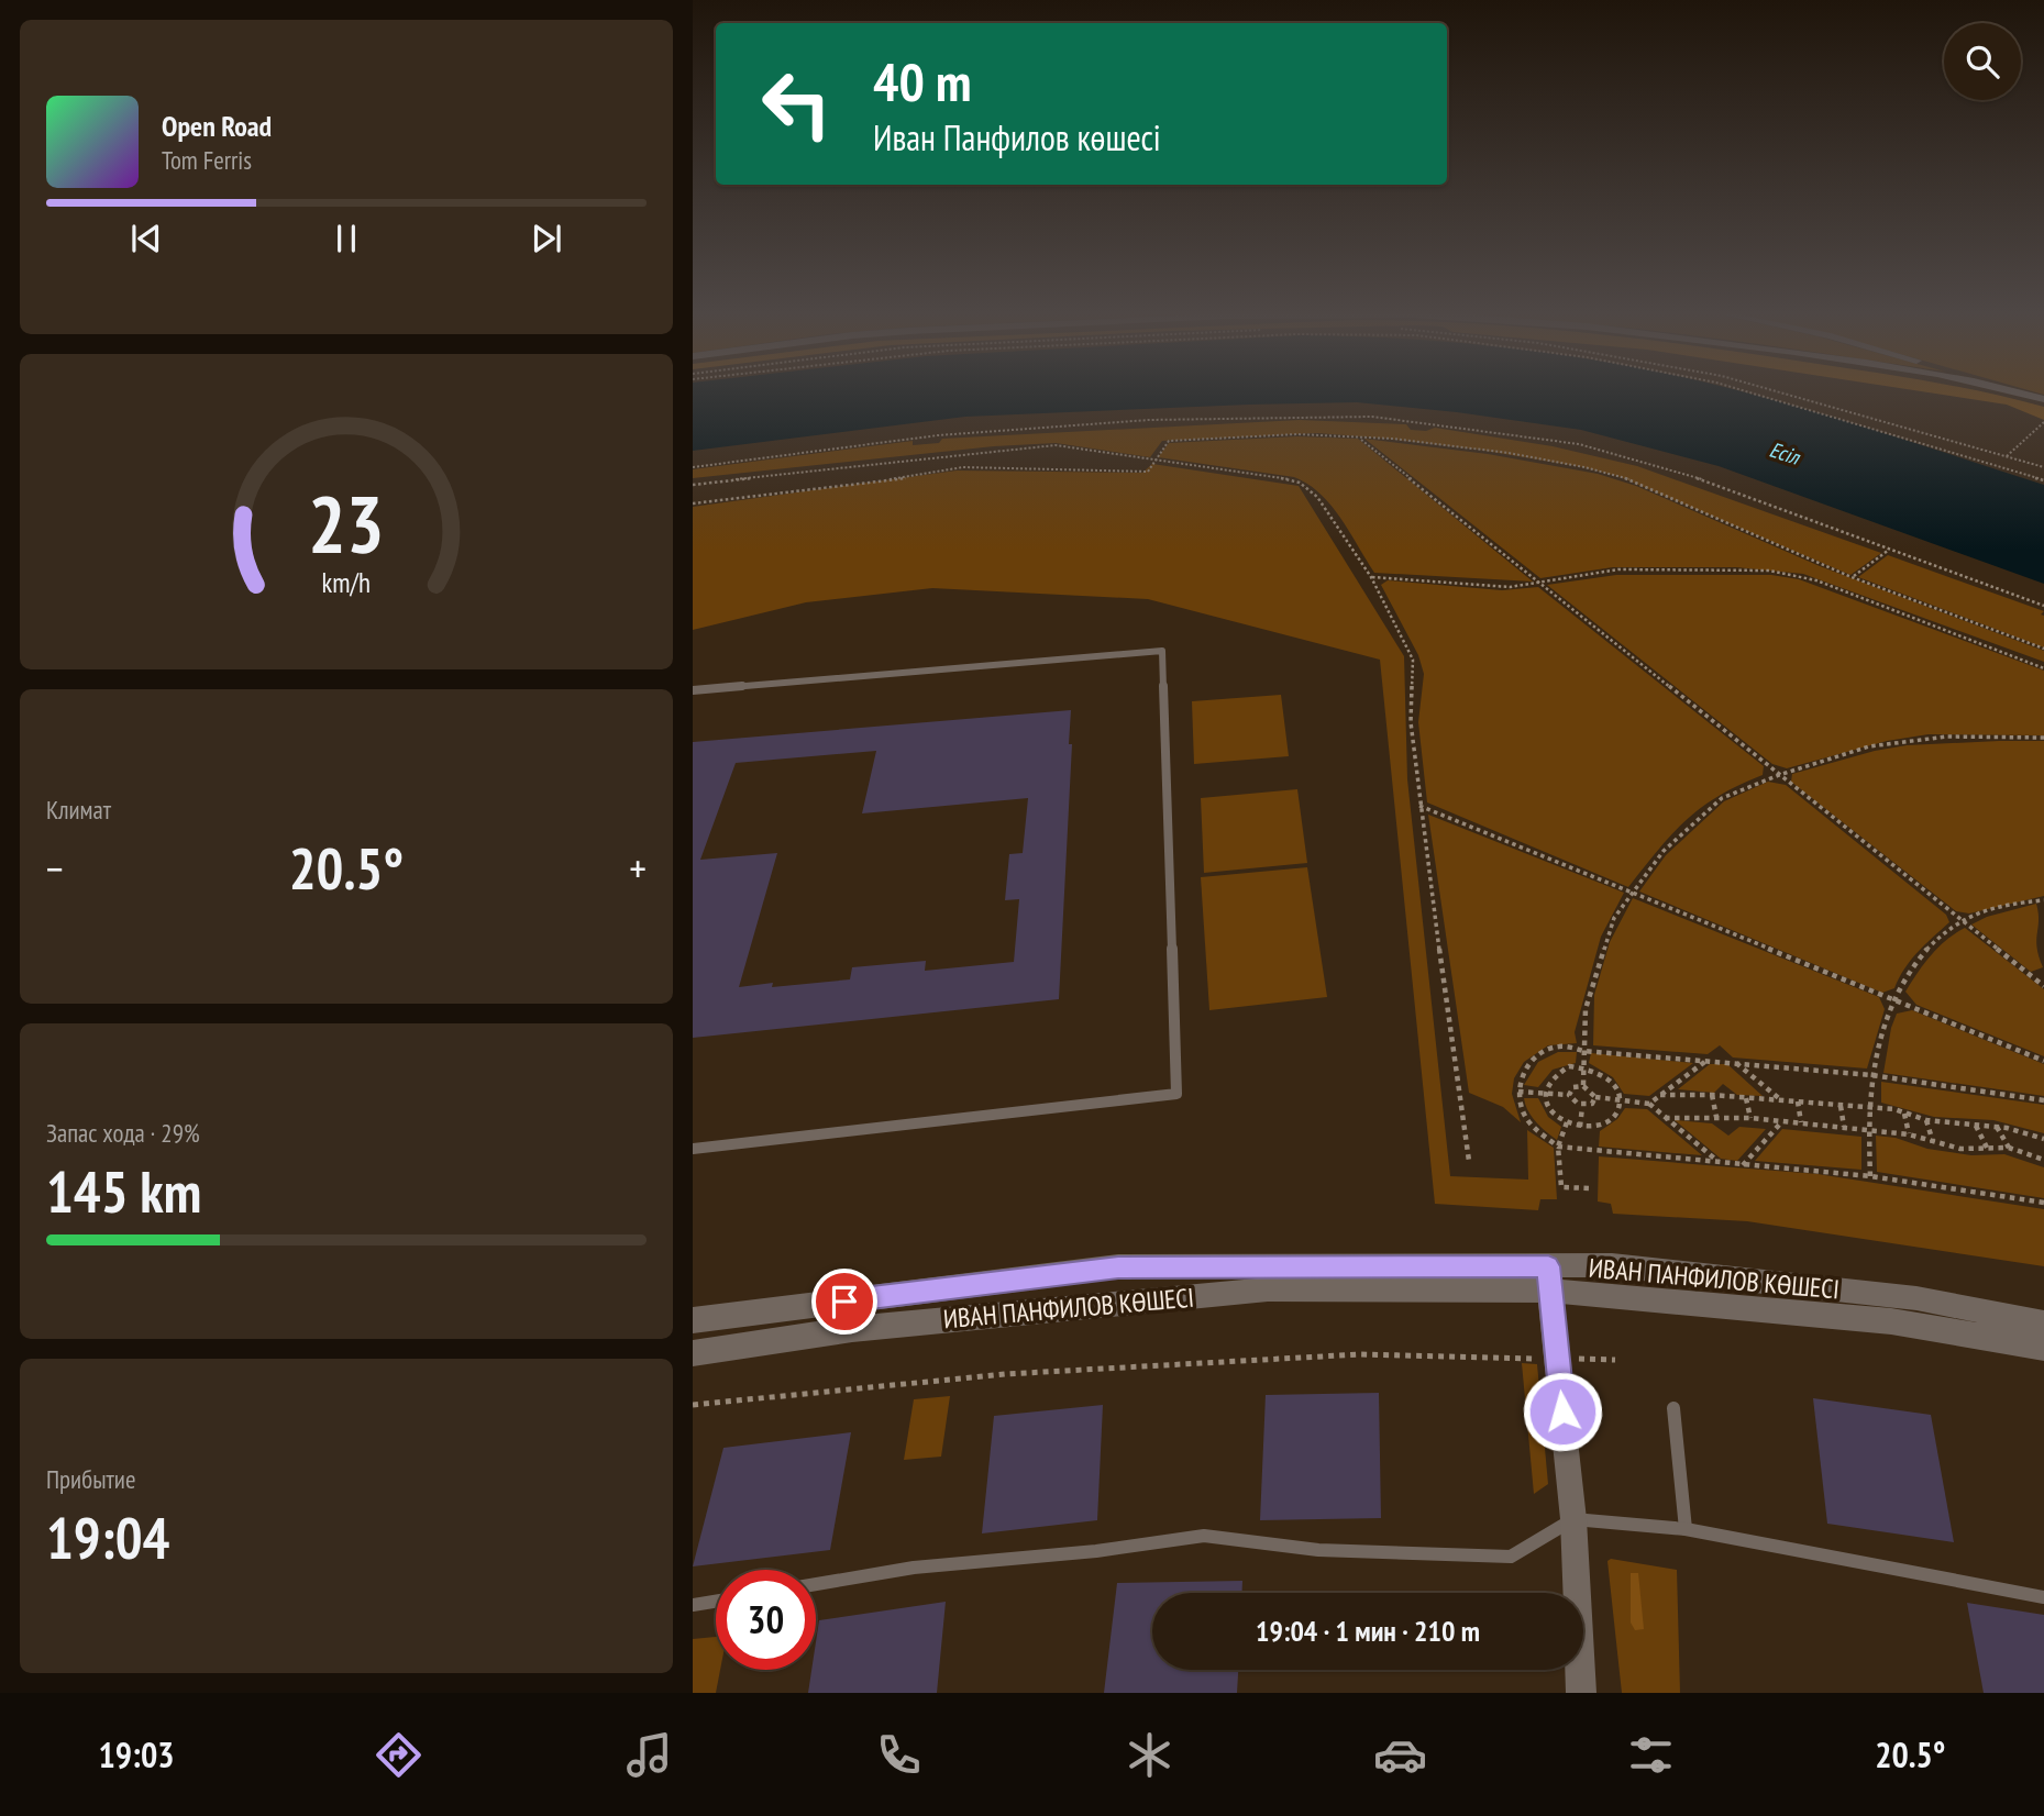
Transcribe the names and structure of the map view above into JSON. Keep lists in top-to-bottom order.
{
  "streets": {
    "street": ["ИВАН ПАНФИЛОВ КӨШЕСІ"]
  },
  "water": ["Есіл"],
  "page": {
    "turn": ["40 m", "Иван Панфилов көшесі"],
    "song": ["Open Road", "Tom Ferris"],
    "tile": [
      "Климат",
      ["Запас хода · 29%", "145 km"],
      ["Прибытие", "19:04"]
    ],
    "heat": ["−", "20.5°", "+"],
    "limit": "30",
    "trip": "19:04 · 1 мин · 210 m",
    "tabs": ["19:03", "20.5°"],
    "gauge": ["23", "km/h"]
  }
}
